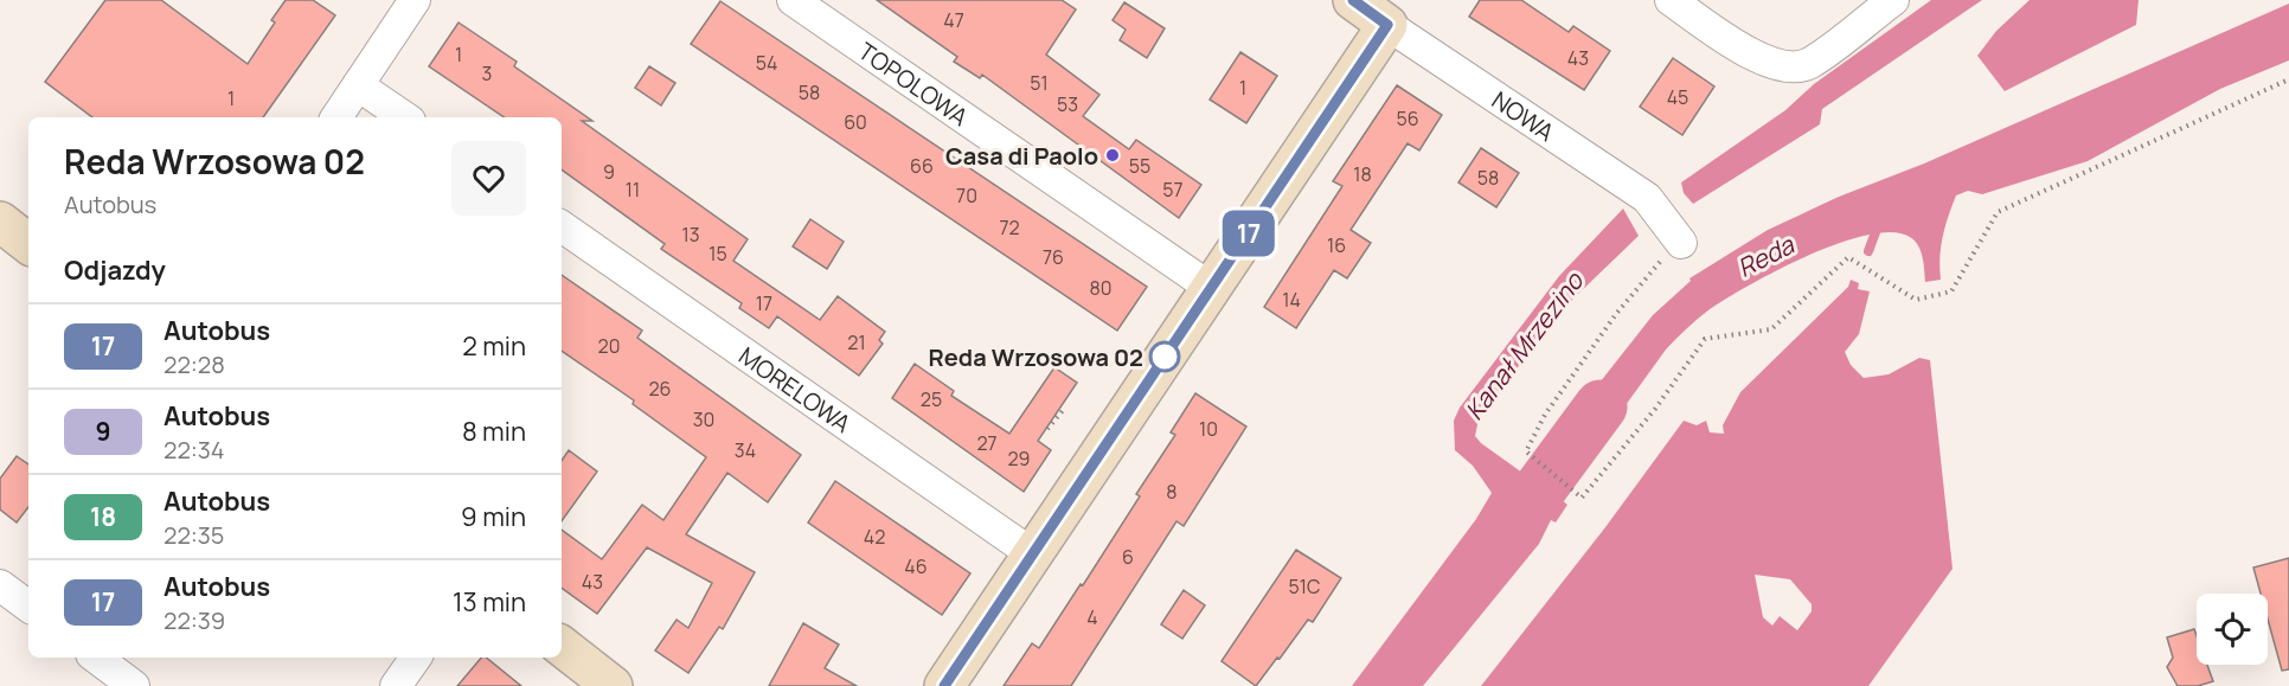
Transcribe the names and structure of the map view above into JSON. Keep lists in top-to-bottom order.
{
  "streets": {
    "street": ["TOPOLOWA", "NOWA", "MORELOWA"]
  },
  "water": ["Reda", "Kanał Mrzezino"],
  "places": ["Casa di Paolo", "Reda Wrzosowa 02"],
  "lines": ["bus line 17"],
  "house_numbers": [
    "47",
    "1",
    "43",
    "54",
    "3",
    "51",
    "1",
    "58",
    "45",
    "1",
    "53",
    "56",
    "60",
    "66",
    "55",
    "9",
    "18",
    "58",
    "11",
    "57",
    "70",
    "72",
    "13",
    "16",
    "15",
    "76",
    "80",
    "14",
    "17",
    "21",
    "20",
    "26",
    "25",
    "30",
    "10",
    "27",
    "34",
    "29",
    "8",
    "42",
    "6",
    "46",
    "43",
    "51C",
    "4"
  ],
  "page": {
    "on_map": "17",
    "heading": [
      ["Reda Wrzosowa 02", "Autobus"],
      "Odjazdy"
    ],
    "list": [
      {
        "mark": "17",
        "name": "Autobus",
        "note": "22:28",
        "value": "2 min"
      },
      {
        "mark": "9",
        "name": "Autobus",
        "note": "22:34",
        "value": "8 min"
      },
      {
        "mark": "18",
        "name": "Autobus",
        "note": "22:35",
        "value": "9 min"
      },
      {
        "mark": "17",
        "name": "Autobus",
        "note": "22:39",
        "value": "13 min"
      }
    ]
  }
}
